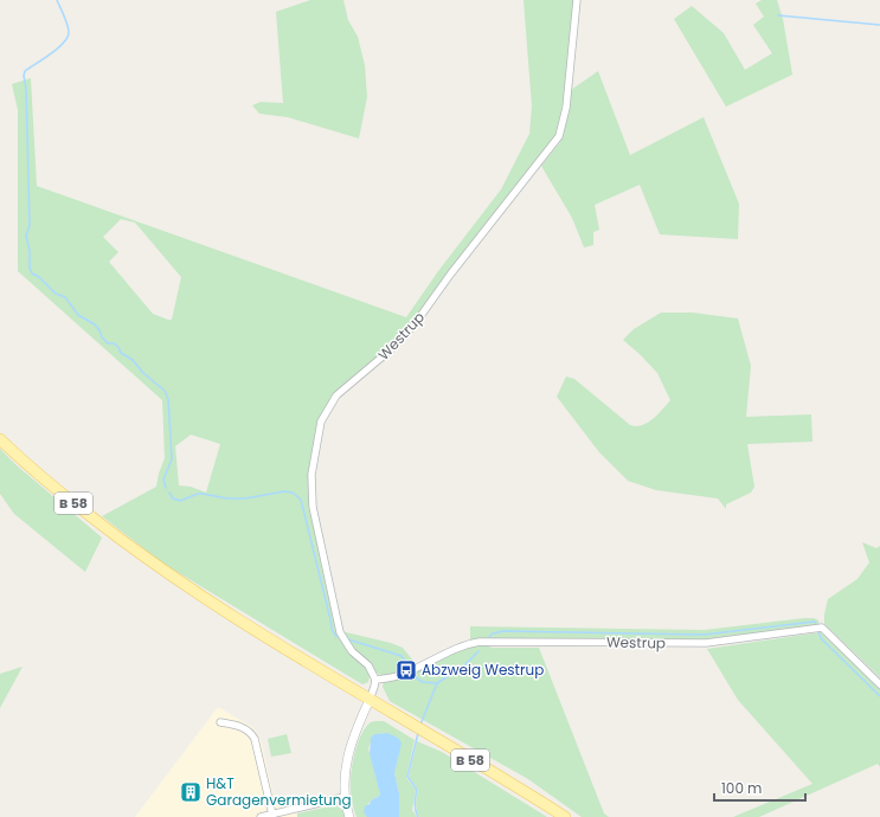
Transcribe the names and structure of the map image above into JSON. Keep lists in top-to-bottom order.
{
  "streets": {
    "main road": ["B 58"],
    "street": ["Westrup"]
  },
  "places": {
    "bus stop": ["Abzweig Westrup"],
    "building": ["H&T Garagenvermietung"]
  },
  "scale_bar": "100 m"
}
